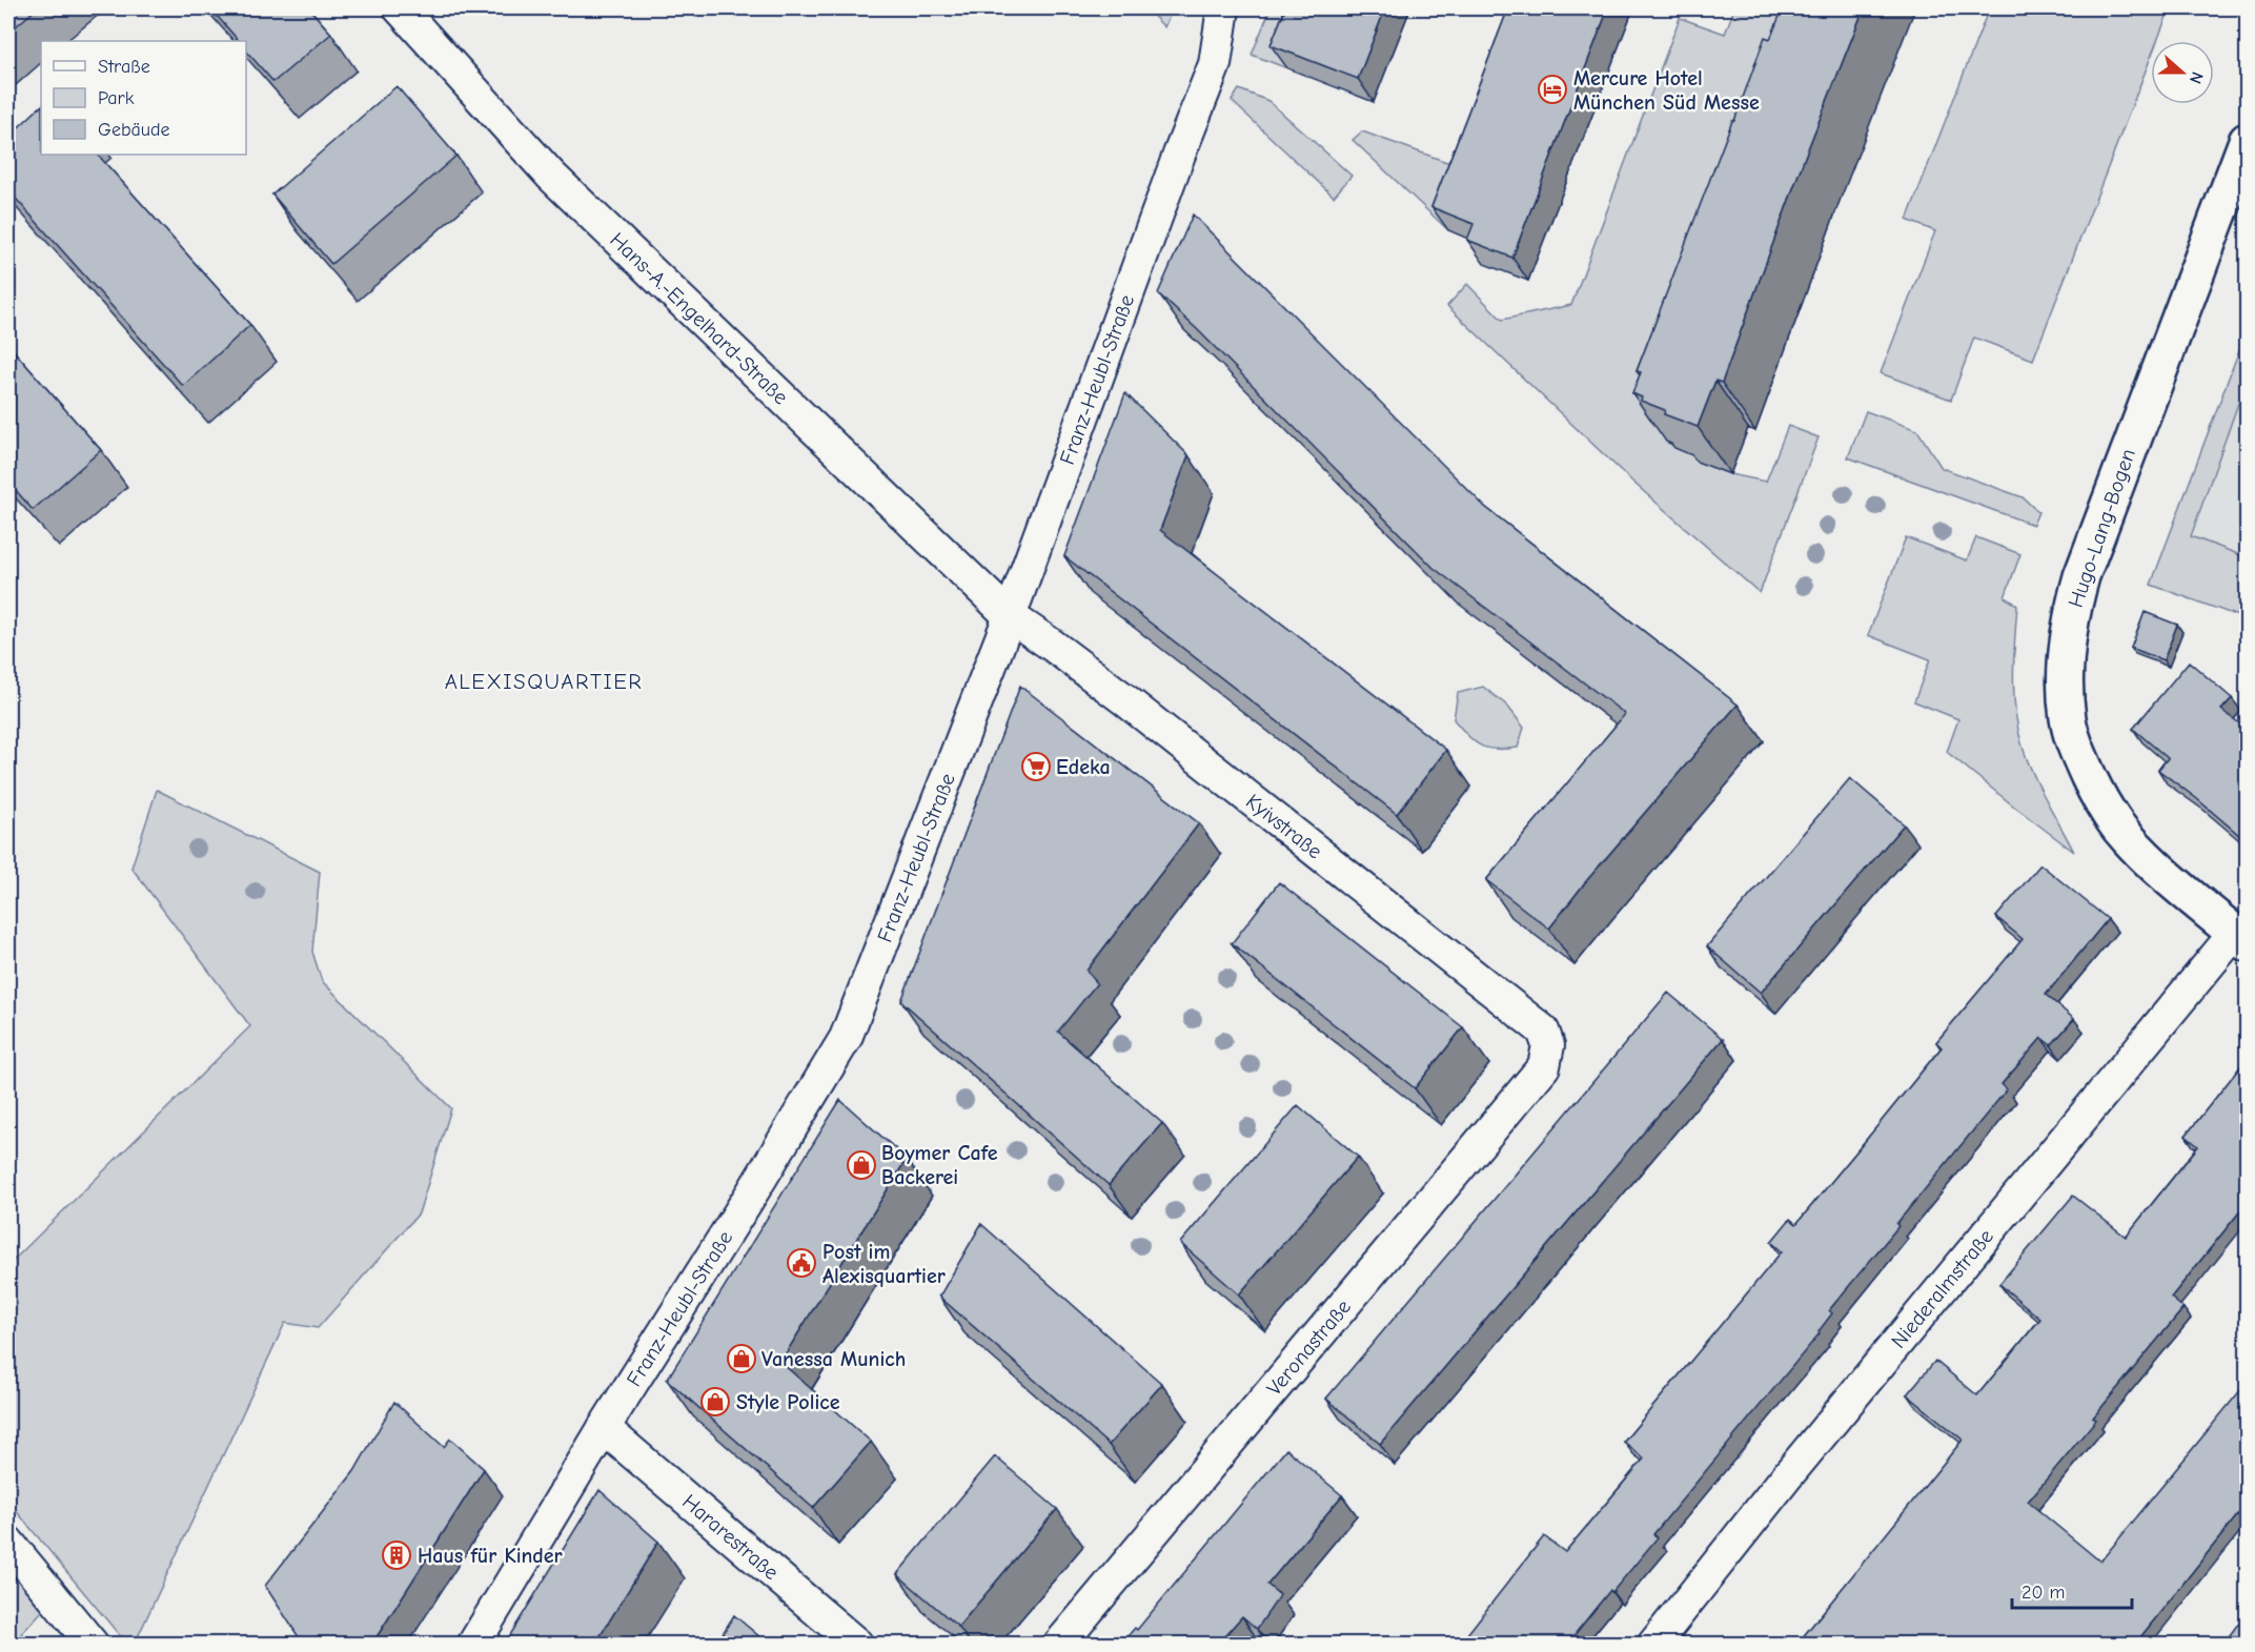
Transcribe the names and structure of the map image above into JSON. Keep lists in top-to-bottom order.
{
  "streets": {
    "street": [
      "Hans-A.-Engelhard-Straße",
      "Franz-Heubl-Straße",
      "Hugo-Lang-Bogen",
      "Kyivstraße",
      "Niederalmstraße",
      "Veronastraße",
      "Hararestraße"
    ]
  },
  "crossings": [
    ["Hans-A.-Engelhard-Straße", "Franz-Heubl-Straße"],
    ["Hans-A.-Engelhard-Straße", "Kyivstraße"],
    ["Franz-Heubl-Straße", "Kyivstraße"],
    ["Franz-Heubl-Straße", "Hararestraße"],
    ["Hugo-Lang-Bogen", "Niederalmstraße"],
    ["Kyivstraße", "Veronastraße"]
  ],
  "districts": ["ALEXISQUARTIER"],
  "places": {
    "hotel": ["Mercure Hotel München Süd Messe"],
    "supermarket": ["Edeka"],
    "shop": ["Boymer Cafe Backerei", "Vanessa Munich", "Style Police"],
    "public building": ["Post im Alexisquartier"],
    "building": ["Haus für Kinder"]
  },
  "legend": ["Straße", "Park", "Gebäude"],
  "scale_bar": "20 m",
  "north": "right"
}
